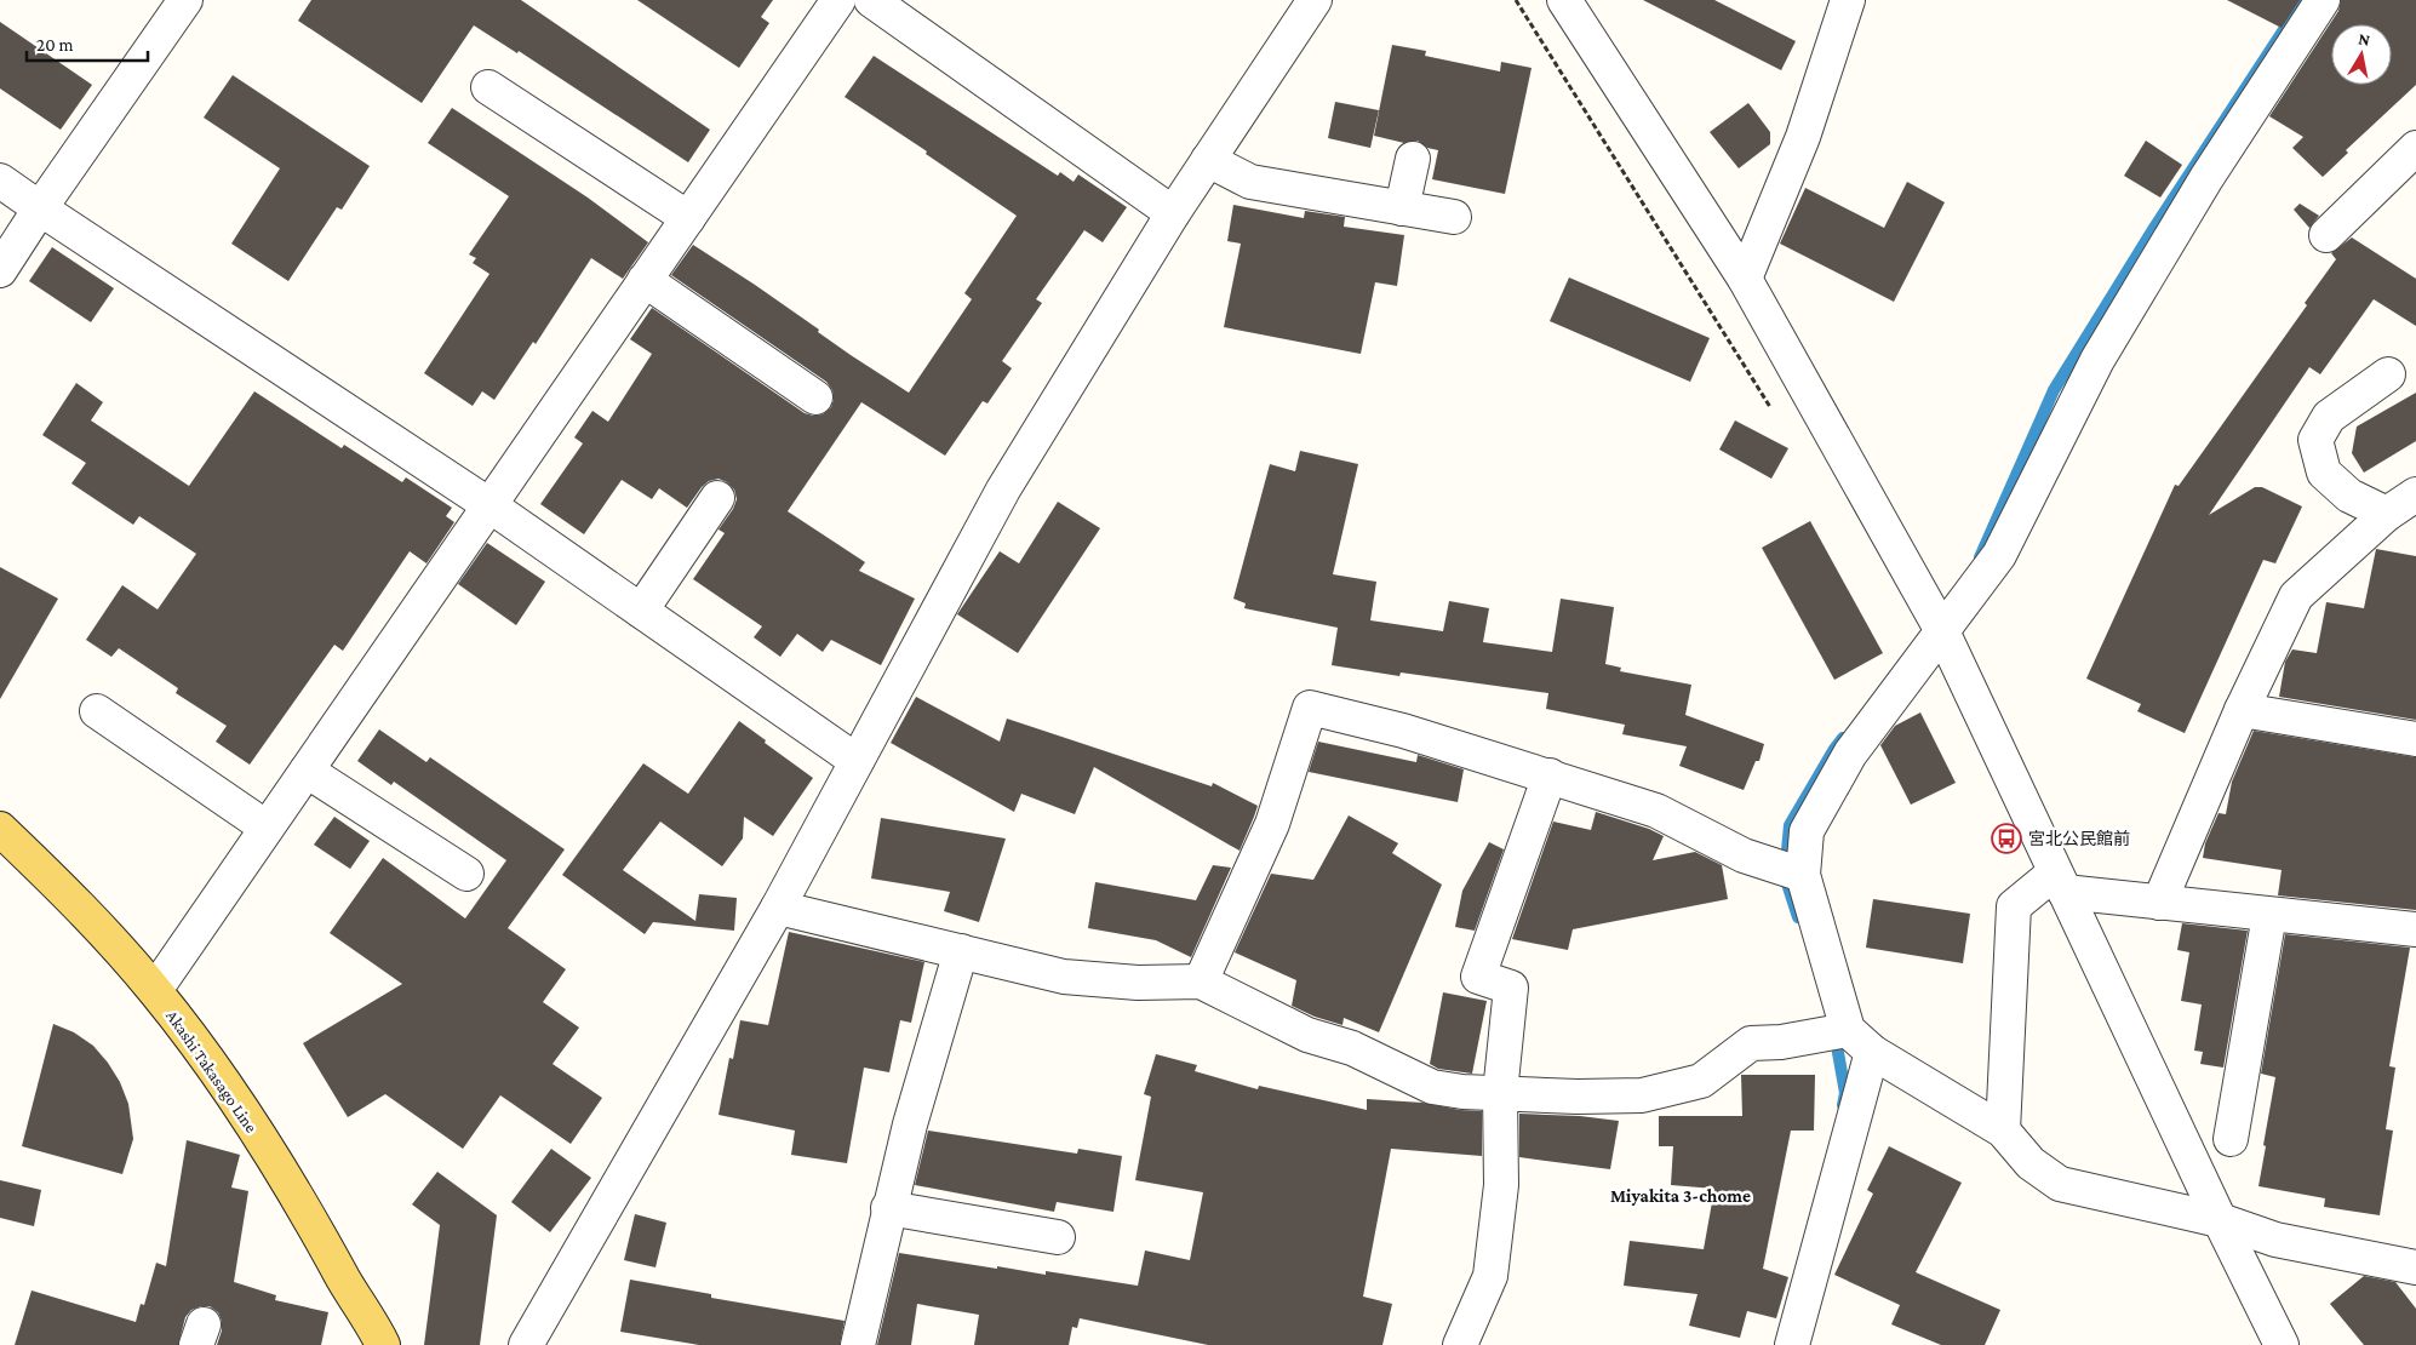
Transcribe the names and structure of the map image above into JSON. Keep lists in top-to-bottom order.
{
  "streets": {
    "main road": ["Akashi Takasago Line"]
  },
  "districts": ["Miyakita 3-chome"],
  "places": {
    "bus stop": ["宮北公民館前"]
  },
  "scale_bar": "20 m",
  "north": "top"
}
